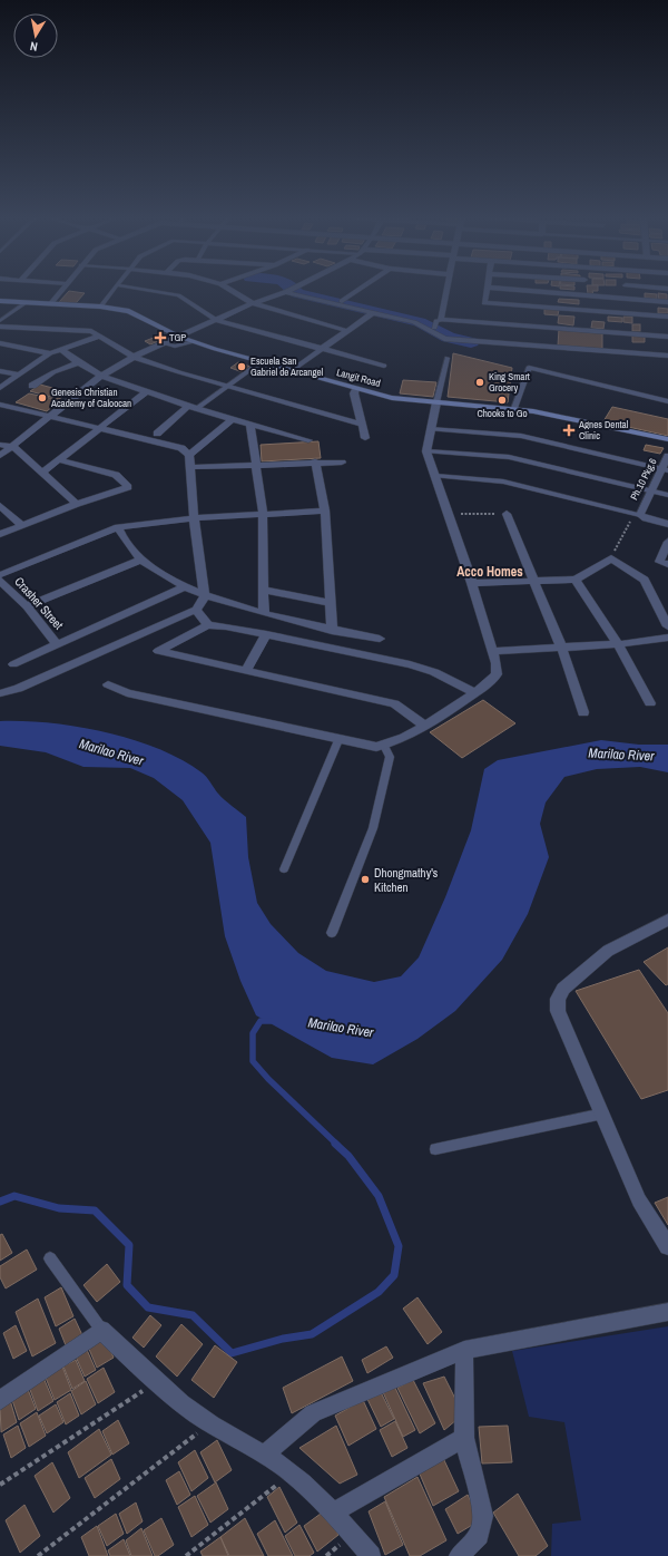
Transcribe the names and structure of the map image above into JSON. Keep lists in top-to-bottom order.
{
  "streets": {
    "main road": ["Langit Road"],
    "street": ["Ph.10 Pkg.6", "Crasher Street"]
  },
  "districts": ["Acco Homes"],
  "water": ["Marilao River"],
  "places": {
    "health": ["TGP", "Agnes Dental Clinic"],
    "other": [
      "Escuela San Gabriel de Arcangel",
      "King Smart Grocery",
      "Genesis Christian Academy of Caloocan",
      "Chooks to Go",
      "Dhongmathy's Kitchen"
    ]
  },
  "north": "bottom"
}
